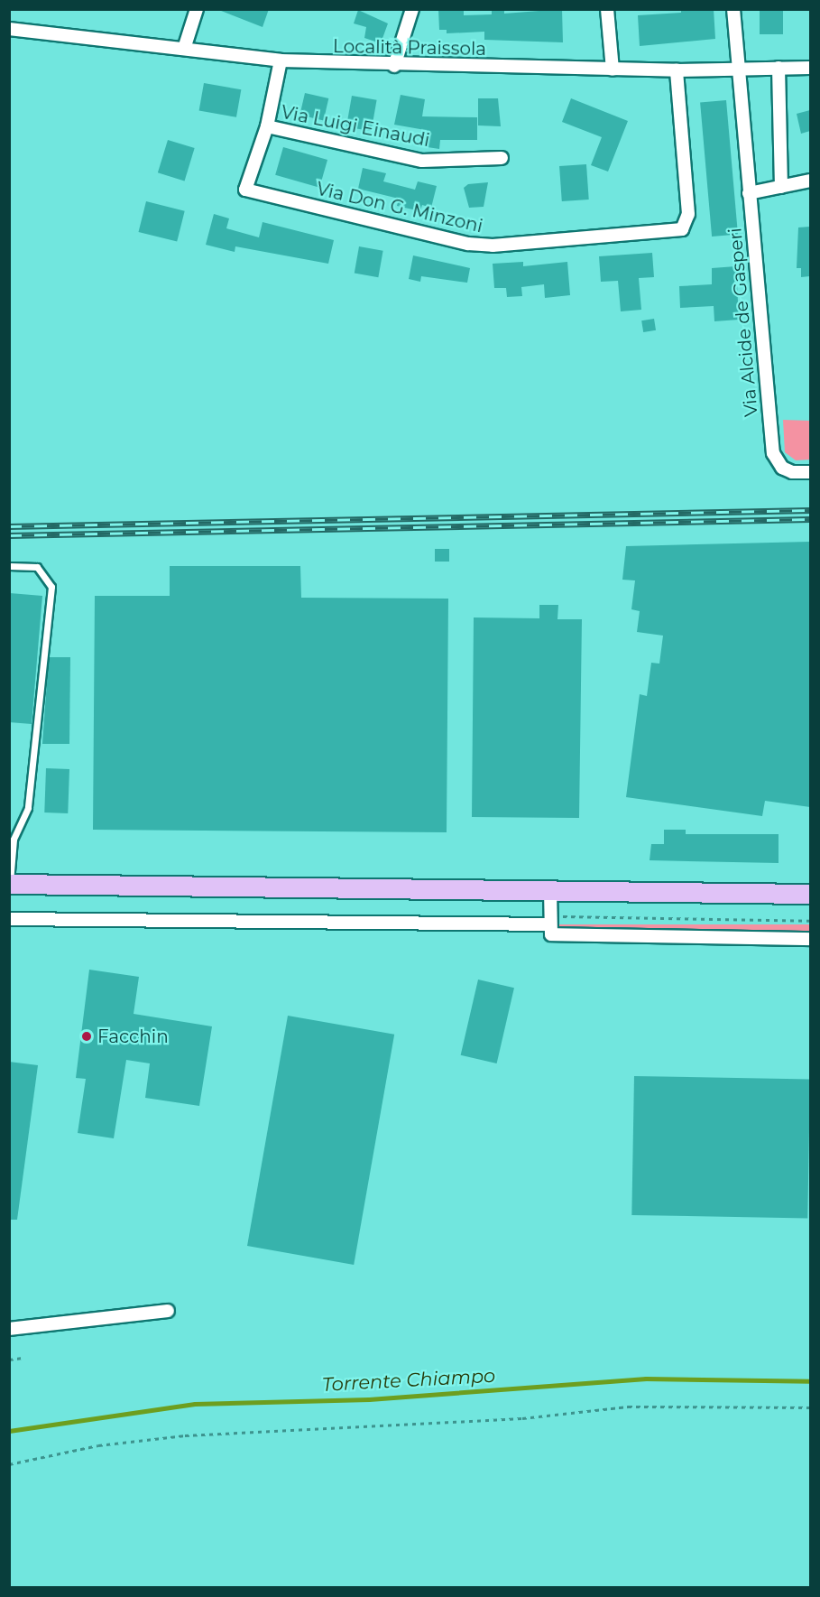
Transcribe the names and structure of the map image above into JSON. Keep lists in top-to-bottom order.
{
  "streets": {
    "street": [
      "Località Praissola",
      "Via Luigi Einaudi",
      "Via Don G. Minzoni",
      "Via Alcide de Gasperi"
    ]
  },
  "crossings": [
    ["Località Praissola", "Via Don G. Minzoni"],
    ["Località Praissola", "Via Alcide de Gasperi"],
    ["Via Luigi Einaudi", "Via Don G. Minzoni"]
  ],
  "water": ["Torrente Chiampo"],
  "places": ["Facchin"]
}
